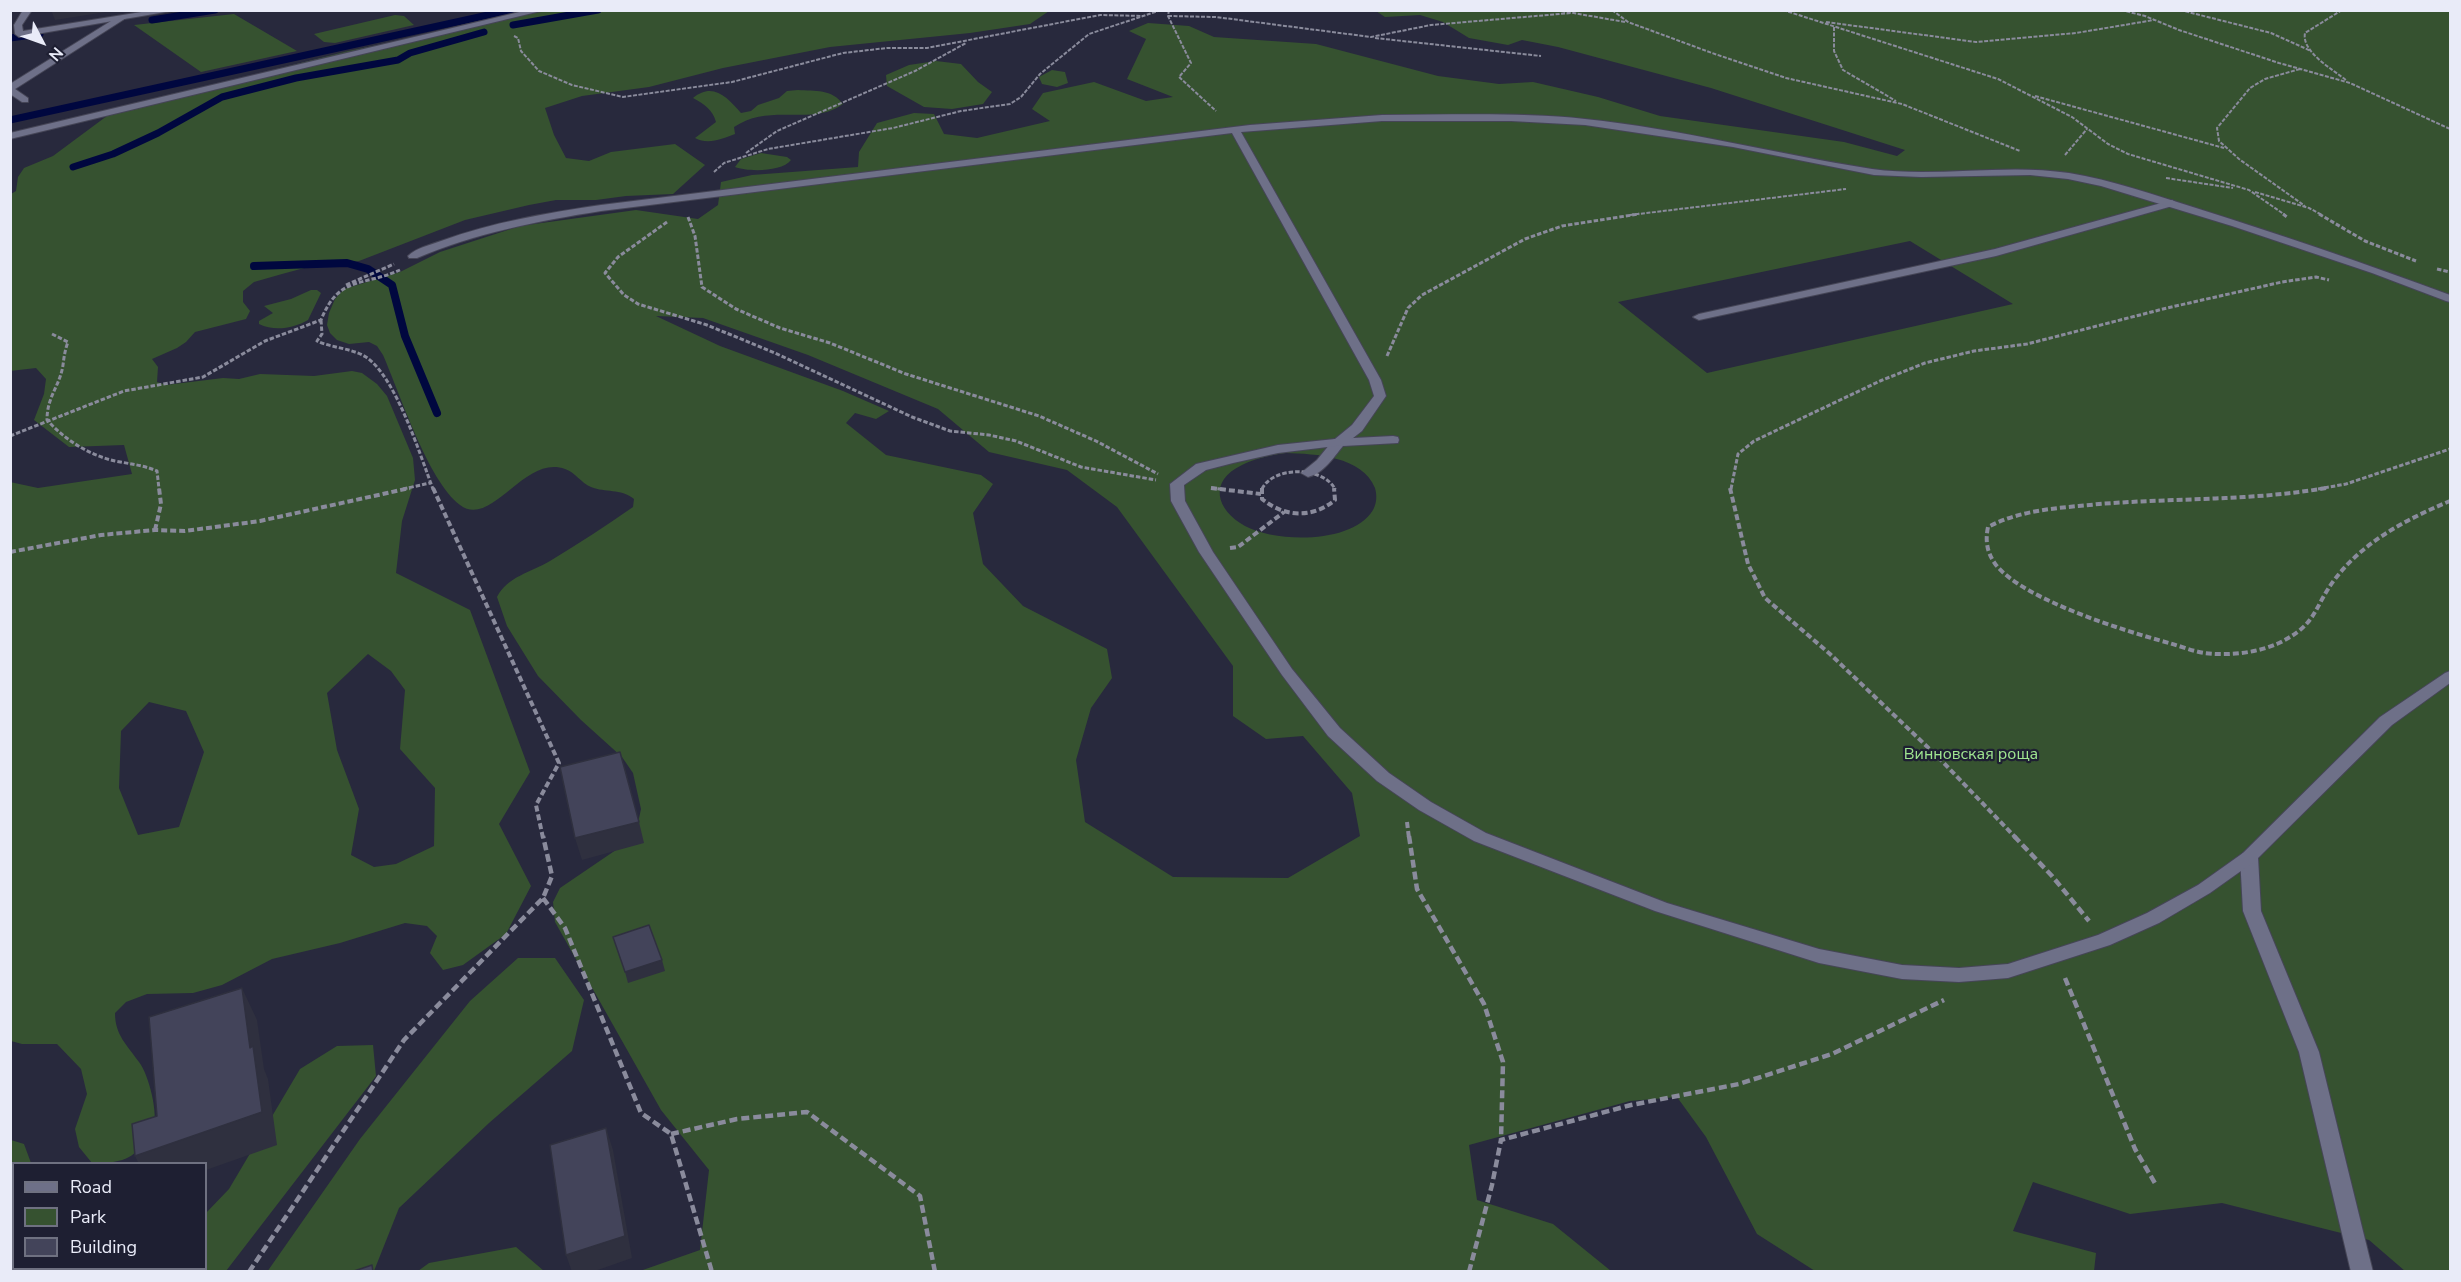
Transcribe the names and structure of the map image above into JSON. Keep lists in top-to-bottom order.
{
  "parks": ["Винновская роща"],
  "legend": ["Road", "Park", "Building"],
  "north": "bottom right"
}
